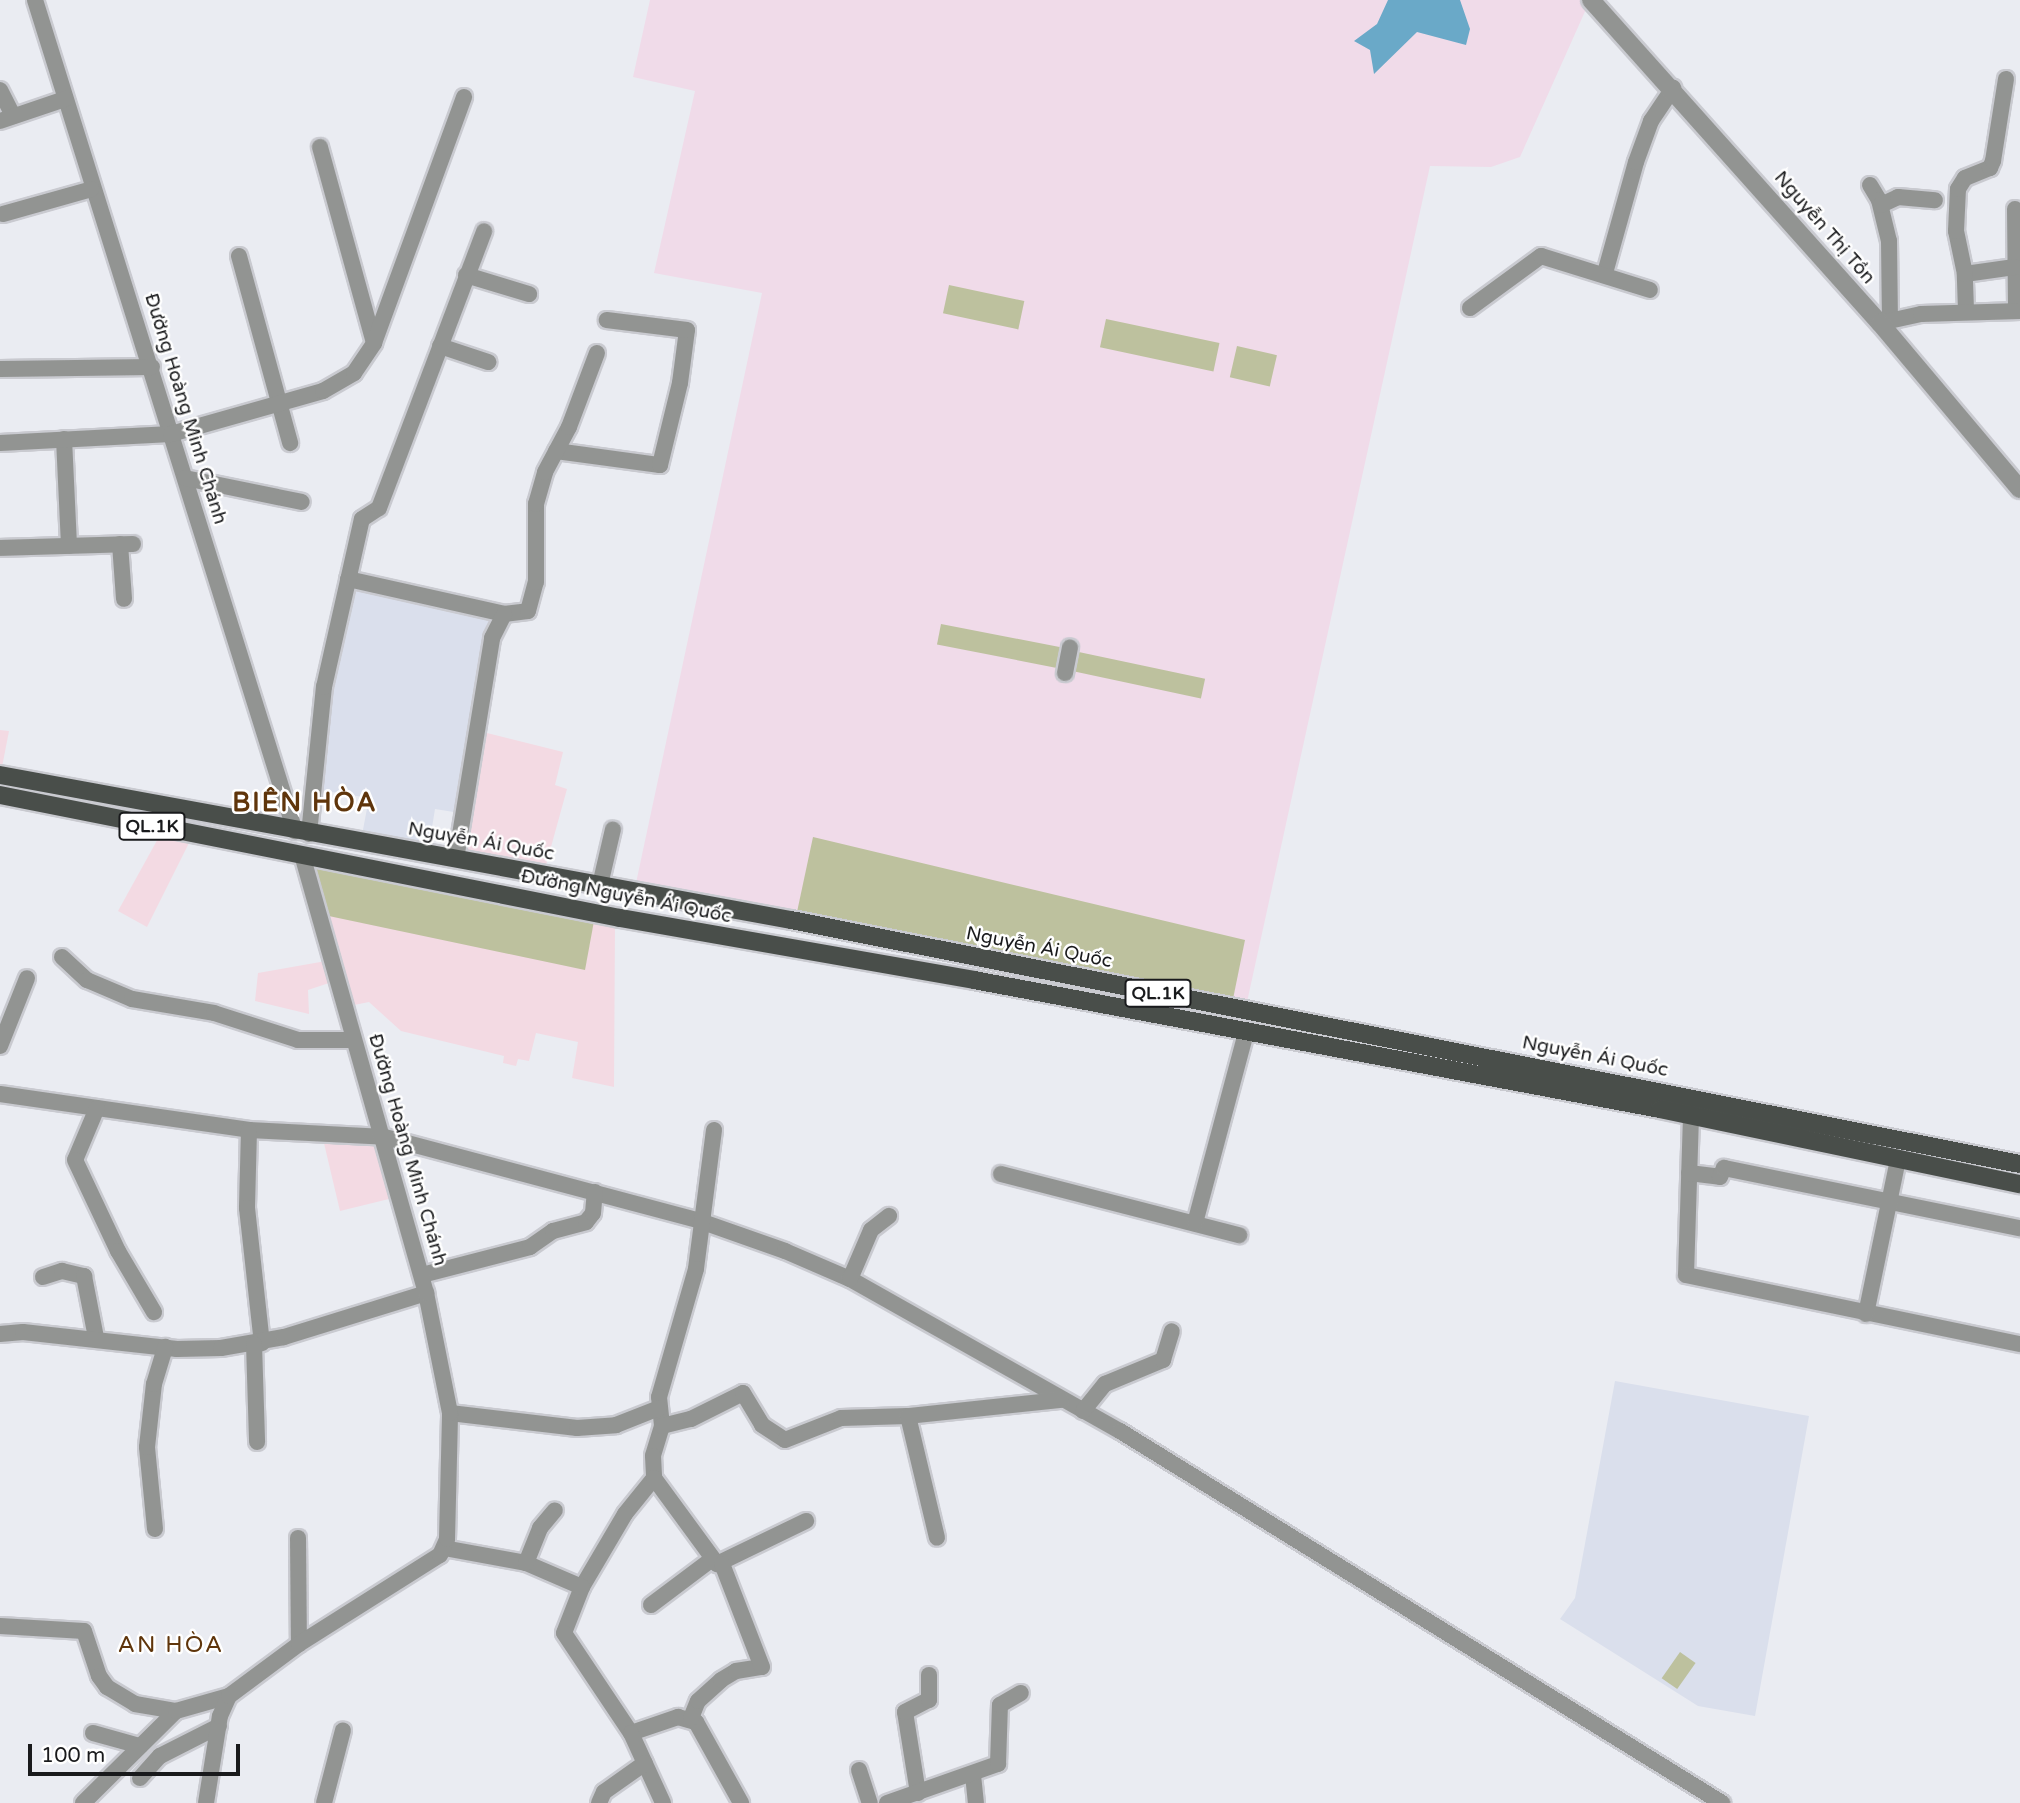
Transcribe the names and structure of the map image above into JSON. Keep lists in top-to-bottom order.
{
  "streets": {
    "main road": ["QL.1K", "Nguyễn Ái Quốc", "Đường Nguyễn Ái Quốc"],
    "street": ["Nguyễn Thị Tồn", "Đường Hoàng Minh Chánh"]
  },
  "crossings": [
    ["Đường Hoàng Minh Chánh", "QL.1K"],
    ["Đường Hoàng Minh Chánh", "Nguyễn Ái Quốc"],
    ["Đường Hoàng Minh Chánh", "Đường Nguyễn Ái Quốc"],
    ["QL.1K", "Nguyễn Ái Quốc"],
    ["Nguyễn Ái Quốc", "Đường Nguyễn Ái Quốc"]
  ],
  "districts": ["BIÊN HÒA", "AN HÒA"],
  "scale_bar": "100 m"
}
